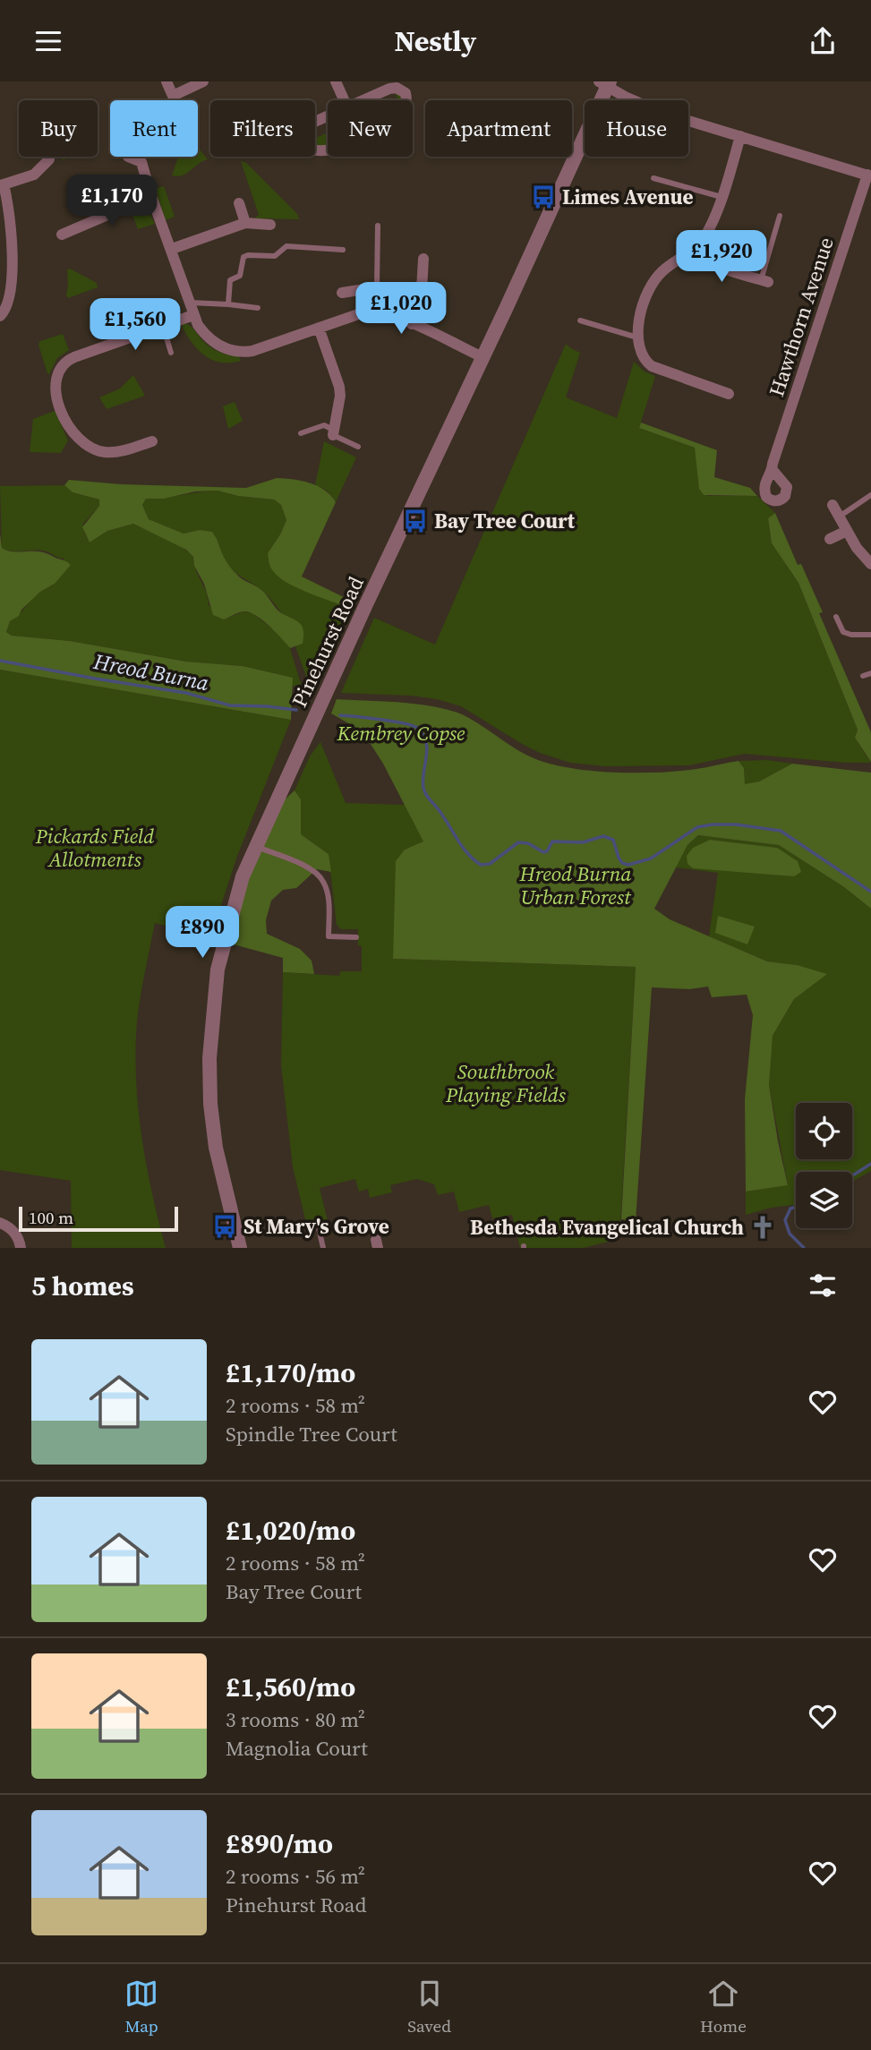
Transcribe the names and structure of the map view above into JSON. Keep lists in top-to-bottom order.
{
  "streets": {
    "street": ["Hawthorn Avenue", "Pinehurst Road"]
  },
  "water": ["Hreod Burna"],
  "parks": [
    "Kembrey Copse",
    "Pickards Field Allotments",
    "Hreod Burna Urban Forest",
    "Southbrook Playing Fields"
  ],
  "places": {
    "bus stop": ["Limes Avenue", "Bay Tree Court", "St Mary's Grove"],
    "church": ["Bethesda Evangelical Church"]
  },
  "scale_bar": "100 m",
  "page": {
    "header": "Nestly",
    "chip": [
      "Buy",
      "Rent",
      "Filters",
      "New",
      "Apartment",
      "House"
    ],
    "price": [
      "£1,170",
      "£1,920",
      "£1,020",
      "£1,560",
      "£890"
    ],
    "scale": "100 m",
    "heading": "5 homes",
    "list": [
      {
        "name": "£1,170/mo",
        "note": "2 rooms · 58 m² · Spindle Tree Court"
      },
      {
        "name": "£1,020/mo",
        "note": "2 rooms · 58 m² · Bay Tree Court"
      },
      {
        "name": "£1,560/mo",
        "note": "3 rooms · 80 m² · Magnolia Court"
      },
      {
        "name": "£890/mo",
        "note": "2 rooms · 56 m² · Pinehurst Road"
      }
    ],
    "tabs": ["Map", "Saved", "Home"]
  }
}
